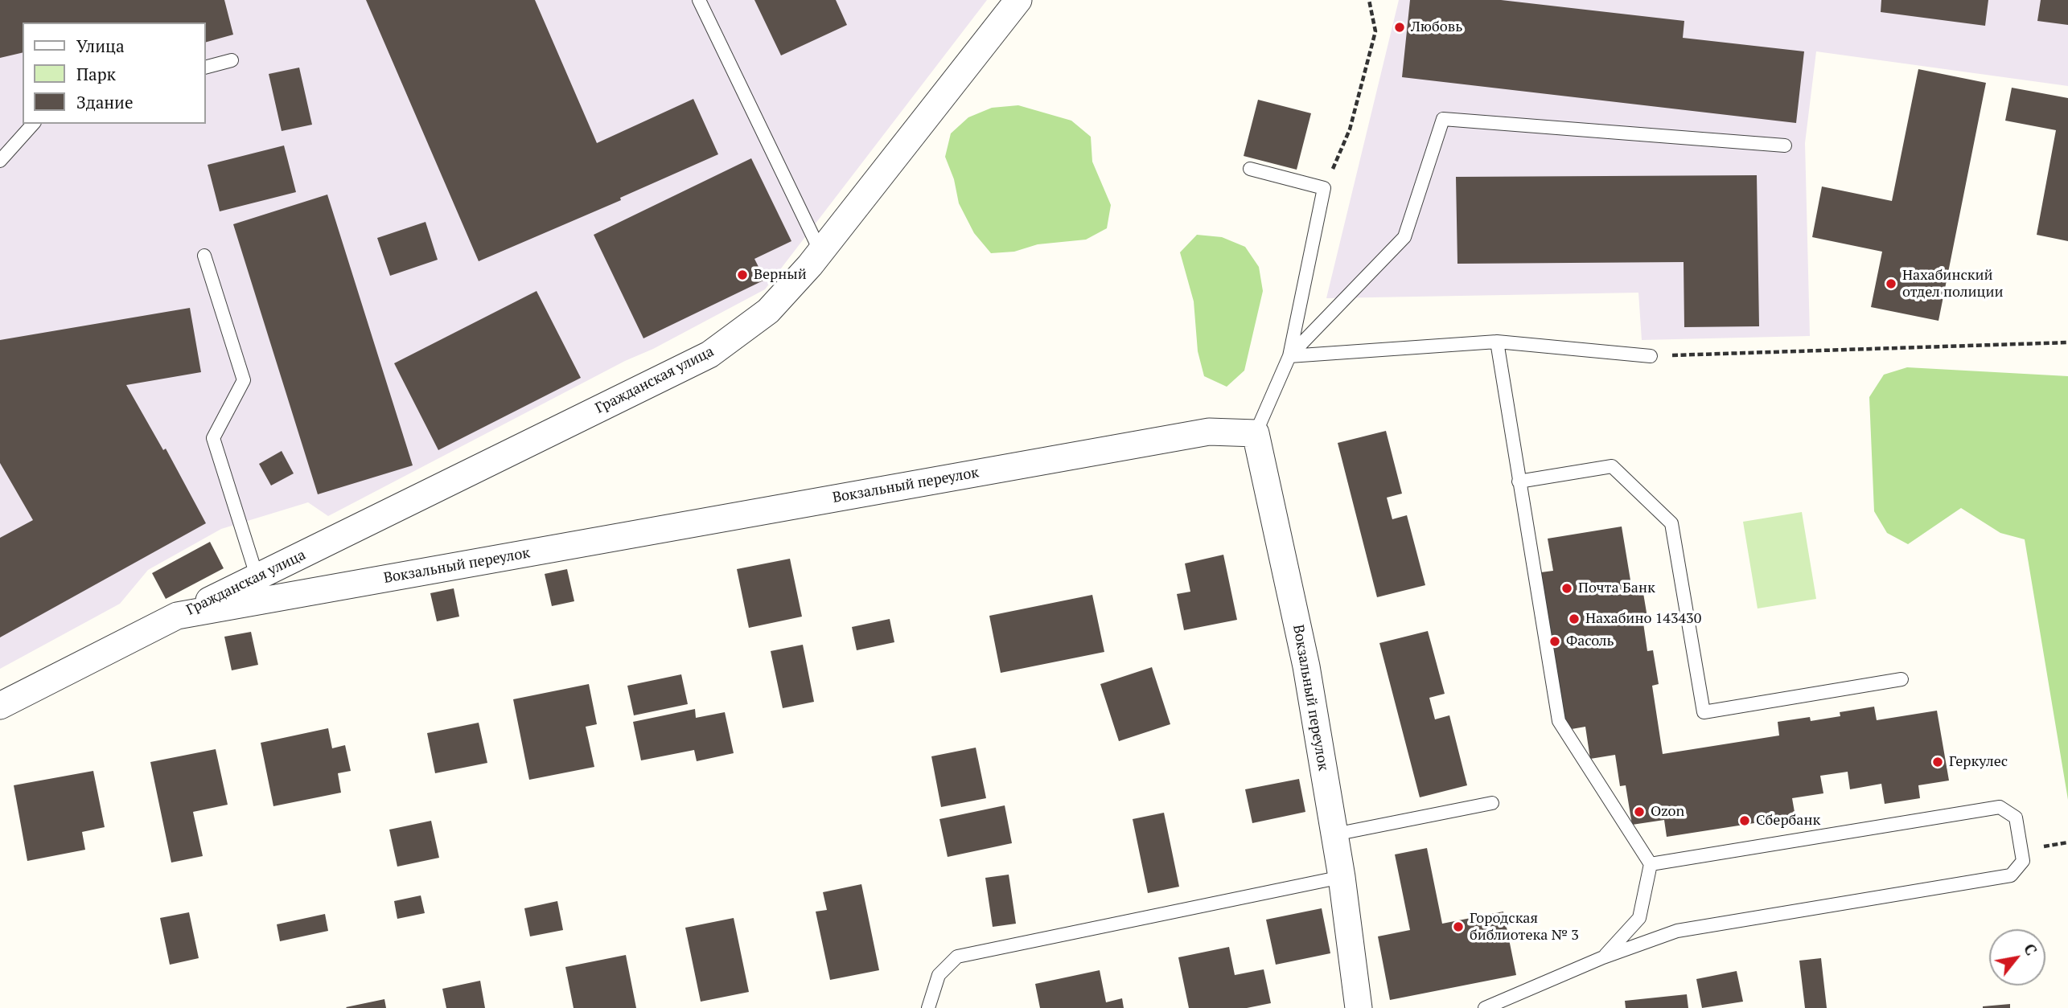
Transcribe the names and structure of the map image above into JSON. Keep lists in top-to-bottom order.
{
  "streets": {
    "street": ["Гражданская улица", "Вокзальный переулок"]
  },
  "crossings": [
    ["Гражданская улица", "Вокзальный переулок"]
  ],
  "places": [
    "Любовь",
    "Верный",
    "Нахабинский отдел полиции",
    "Почта Банк",
    "Нахабино 143430",
    "Фасоль",
    "Геркулес",
    "Ozon",
    "Сбербанк",
    "Городская библиотека № 3"
  ],
  "legend": ["Улица", "Парк", "Здание"],
  "north": "top right"
}
